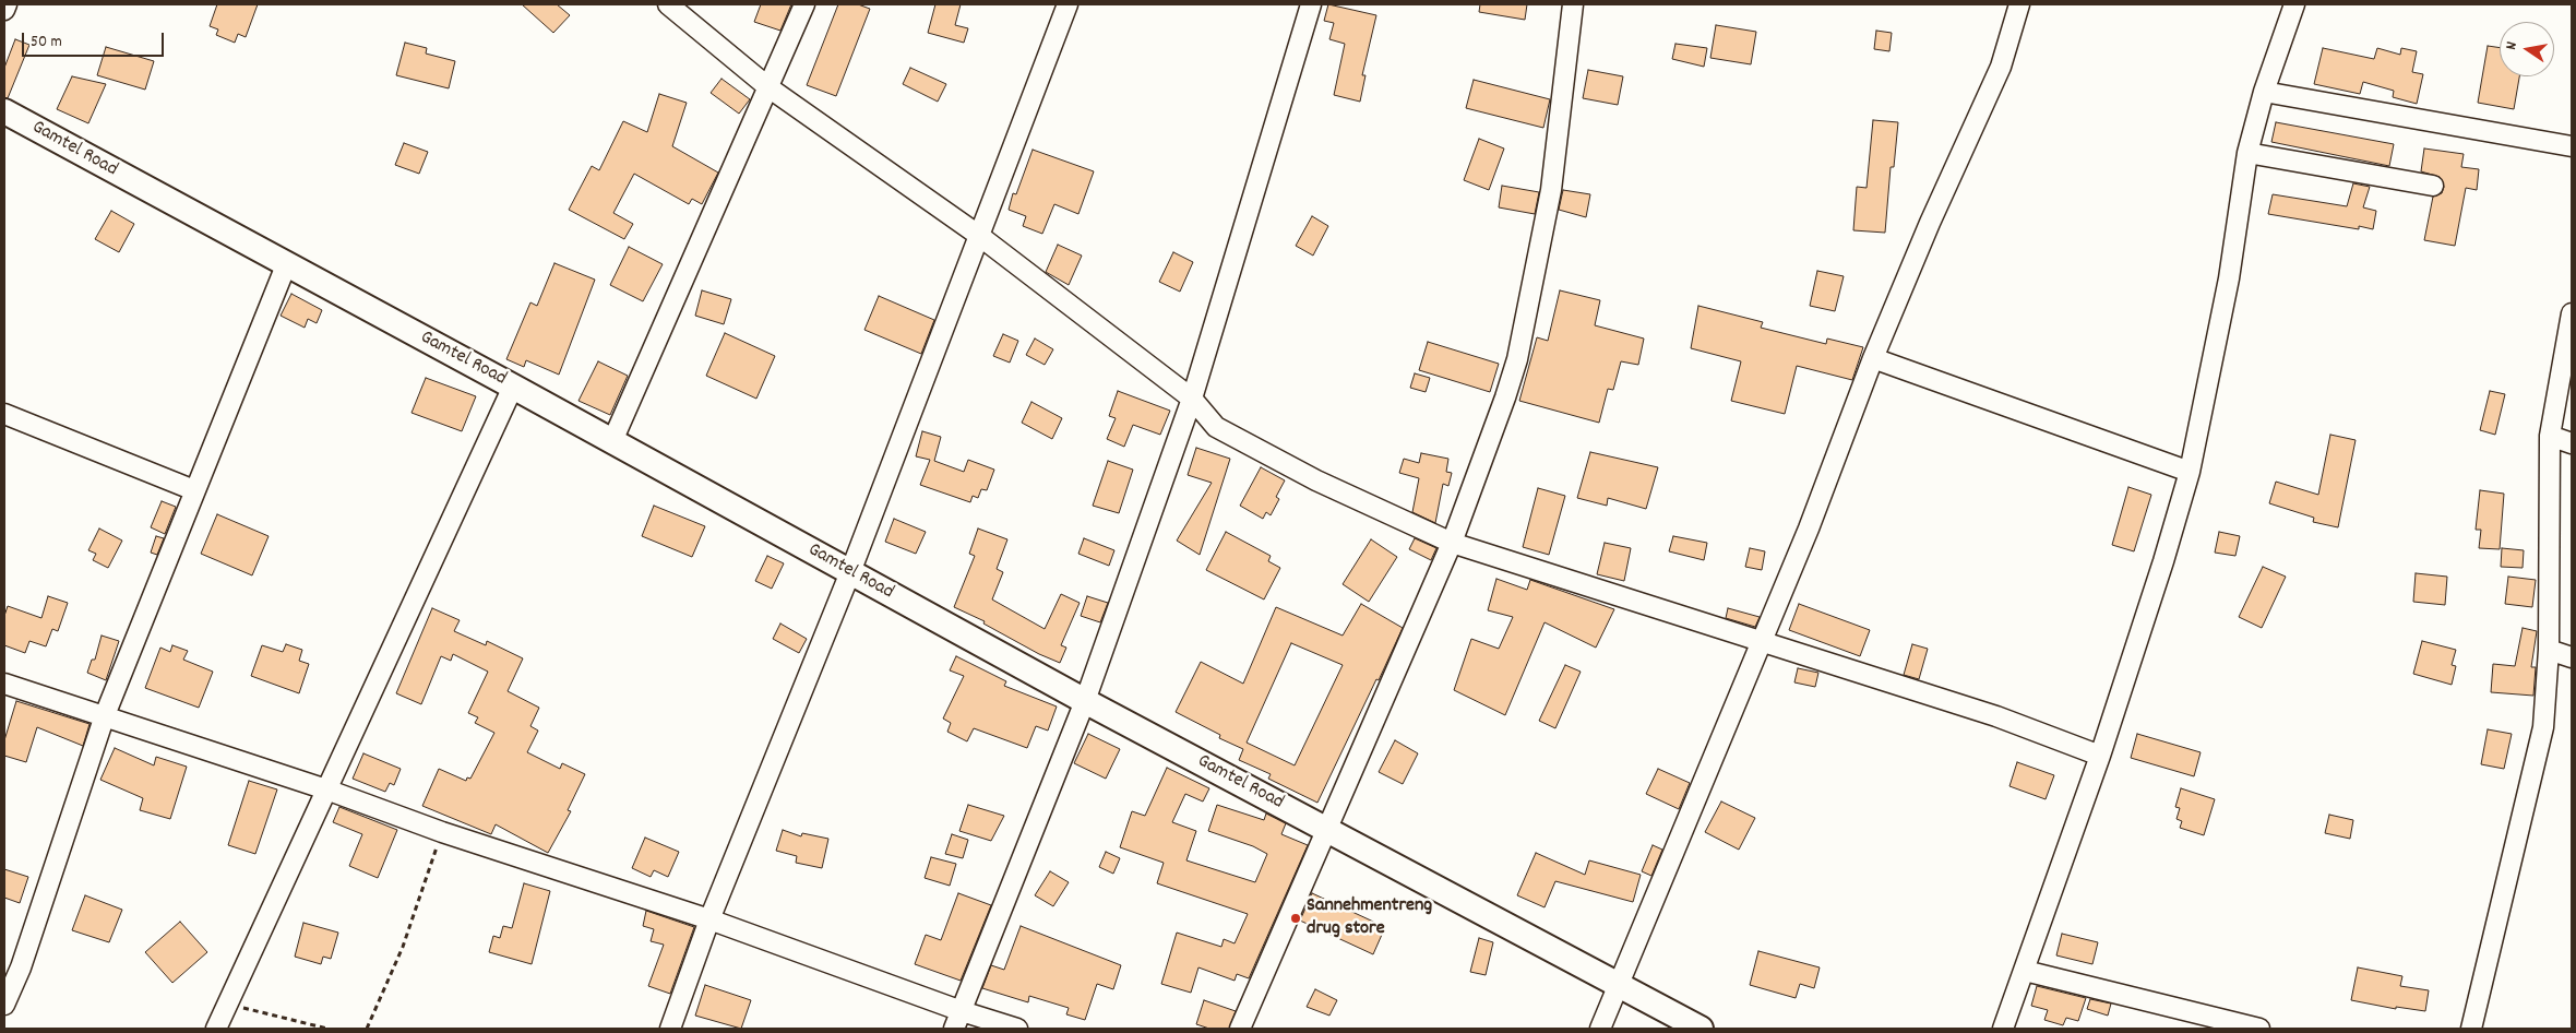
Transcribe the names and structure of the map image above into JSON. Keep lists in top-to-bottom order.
{
  "streets": {
    "street": ["Gamtel Road"]
  },
  "places": ["Sannehmentreng drug store"],
  "scale_bar": "50 m",
  "north": "left"
}
